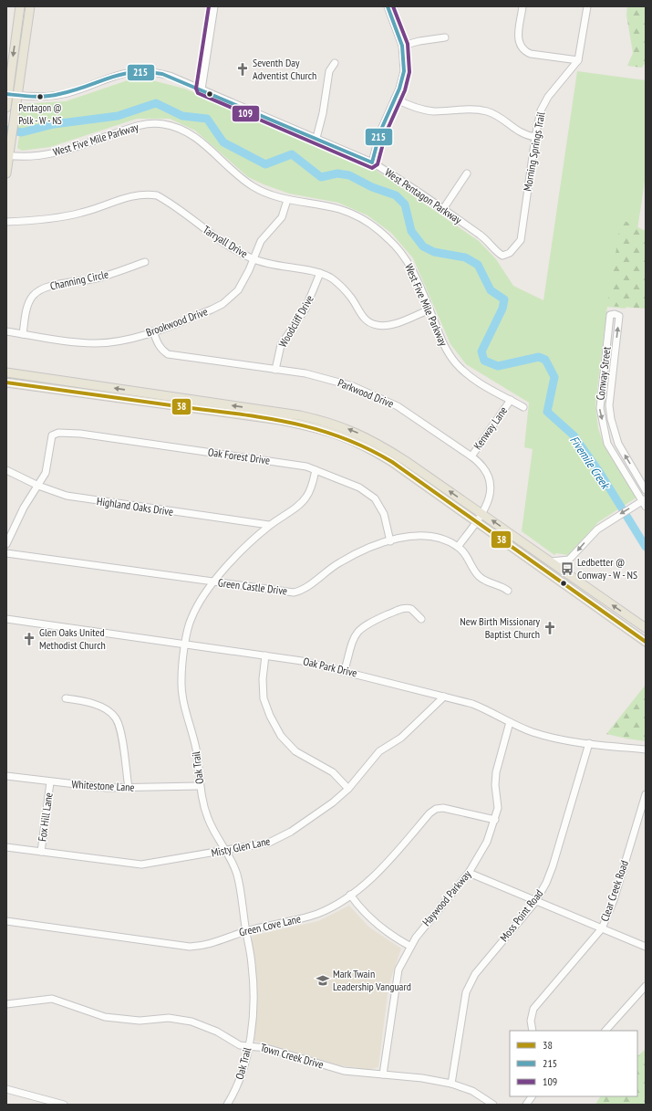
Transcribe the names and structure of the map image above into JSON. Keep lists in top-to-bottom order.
{
  "streets": {
    "street": [
      "West Five Mile Parkway",
      "Morning Springs Trail",
      "West Pentagon Parkway",
      "Tarryall Drive",
      "Channing Circle",
      "Woodcliff Drive",
      "Brookwood Drive",
      "Conway Street",
      "Parkwood Drive",
      "Kenway Lane",
      "Oak Forest Drive",
      "Highland Oaks Drive",
      "Green Castle Drive",
      "Oak Park Drive",
      "Oak Trail",
      "Whitestone Lane",
      "Fox Hill Lane",
      "Misty Glen Lane",
      "Clear Creek Road",
      "Haywood Parkway",
      "Moss Point Road",
      "Green Cove Lane",
      "Town Creek Drive"
    ]
  },
  "crossings": [
    ["West Five Mile Parkway", "Tarryall Drive"],
    ["West Five Mile Parkway", "Brookwood Drive"],
    ["West Five Mile Parkway", "Kenway Lane"],
    ["Morning Springs Trail", "West Pentagon Parkway"],
    ["Tarryall Drive", "Woodcliff Drive"],
    ["Tarryall Drive", "Brookwood Drive"],
    ["Channing Circle", "Brookwood Drive"],
    ["Woodcliff Drive", "Parkwood Drive"],
    ["Brookwood Drive", "Parkwood Drive"],
    ["Parkwood Drive", "Kenway Lane"],
    ["Parkwood Drive", "Green Castle Drive"],
    ["Oak Forest Drive", "Highland Oaks Drive"],
    ["Oak Forest Drive", "Green Castle Drive"],
    ["Oak Forest Drive", "Oak Trail"],
    ["Highland Oaks Drive", "Oak Trail"],
    ["Green Castle Drive", "Oak Trail"],
    ["Oak Park Drive", "Oak Trail"],
    ["Oak Park Drive", "Misty Glen Lane"],
    ["Oak Park Drive", "Haywood Parkway"],
    ["Oak Park Drive", "Moss Point Road"],
    ["Oak Trail", "Whitestone Lane"],
    ["Oak Trail", "Misty Glen Lane"],
    ["Oak Trail", "Green Cove Lane"],
    ["Oak Trail", "Town Creek Drive"],
    ["Whitestone Lane", "Fox Hill Lane"],
    ["Fox Hill Lane", "Misty Glen Lane"],
    ["Haywood Parkway", "Green Cove Lane"],
    ["Haywood Parkway", "Town Creek Drive"],
    ["Moss Point Road", "Town Creek Drive"]
  ],
  "water": ["Fivemile Creek"],
  "places": {
    "church": ["Seventh Day Adventist Church", "New Birth Missionary Baptist Church", "Glen Oaks United Methodist Church"],
    "other": ["Pentagon @ Polk - W - NS"],
    "bus stop": ["Ledbetter @ Conway - W - NS"],
    "school or university": ["Mark Twain Leadership Vanguard"]
  },
  "lines": ["transit line 215", "transit line 109", "transit line 38"],
  "legend": ["38", "215", "109"]
}
